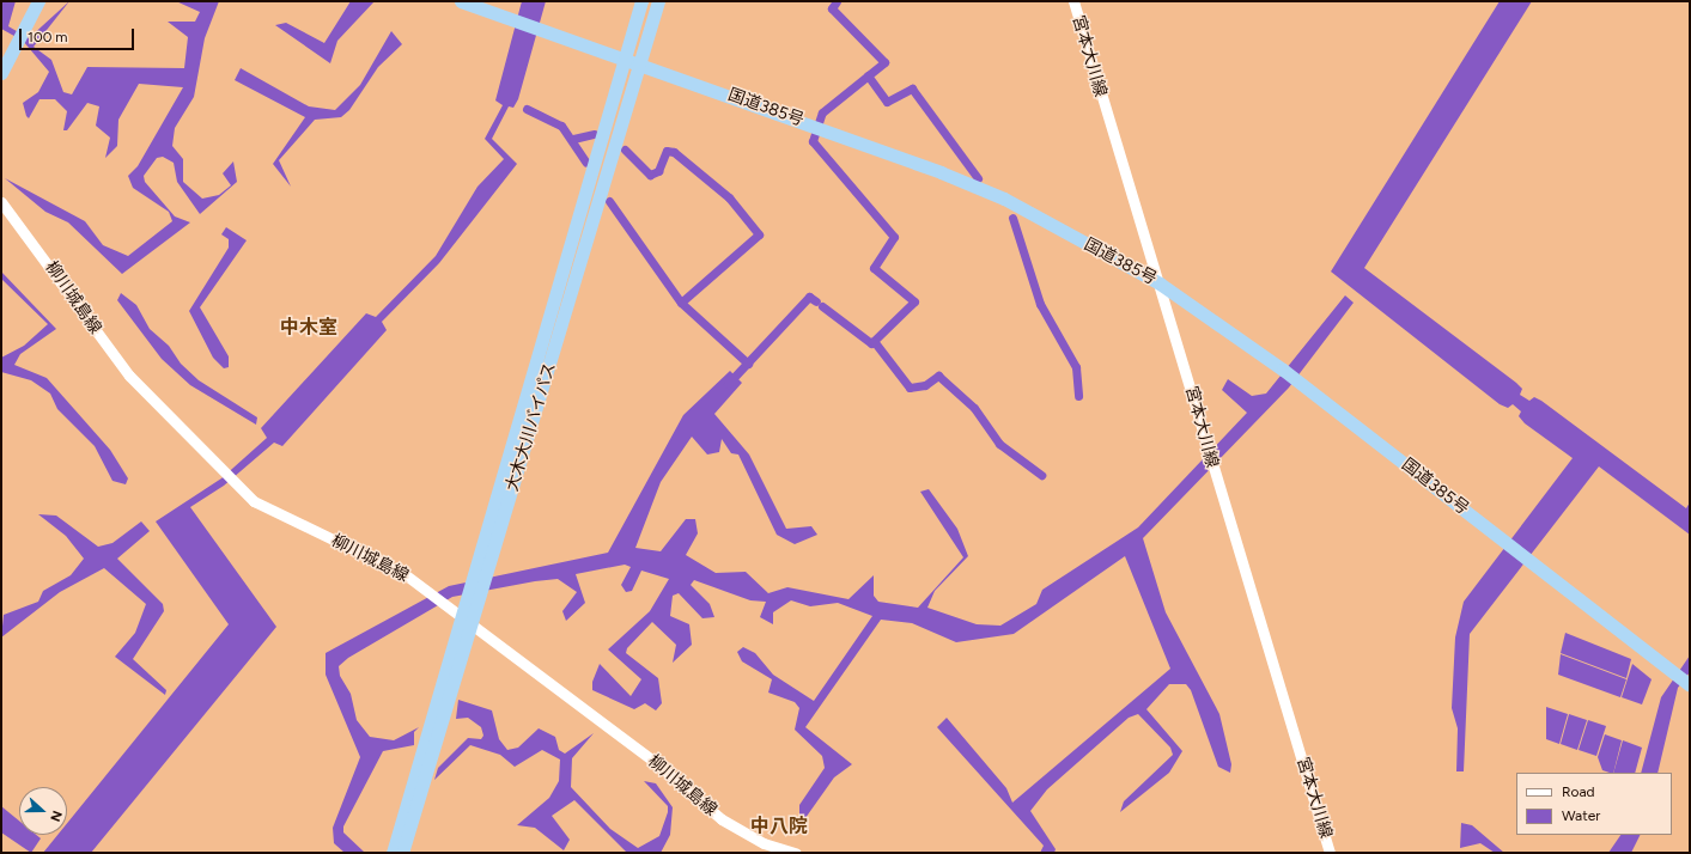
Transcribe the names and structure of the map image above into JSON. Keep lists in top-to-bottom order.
{
  "streets": {
    "highway": ["国道385号", "大木大川バイパス"],
    "main road": ["宮本大川線", "柳川城島線"]
  },
  "crossings": [
    ["宮本大川線", "国道385号"],
    ["国道385号", "大木大川バイパス"],
    ["柳川城島線", "大木大川バイパス"]
  ],
  "districts": ["中木室", "中八院"],
  "legend": ["Road", "Water"],
  "scale_bar": "100 m",
  "north": "right"
}
